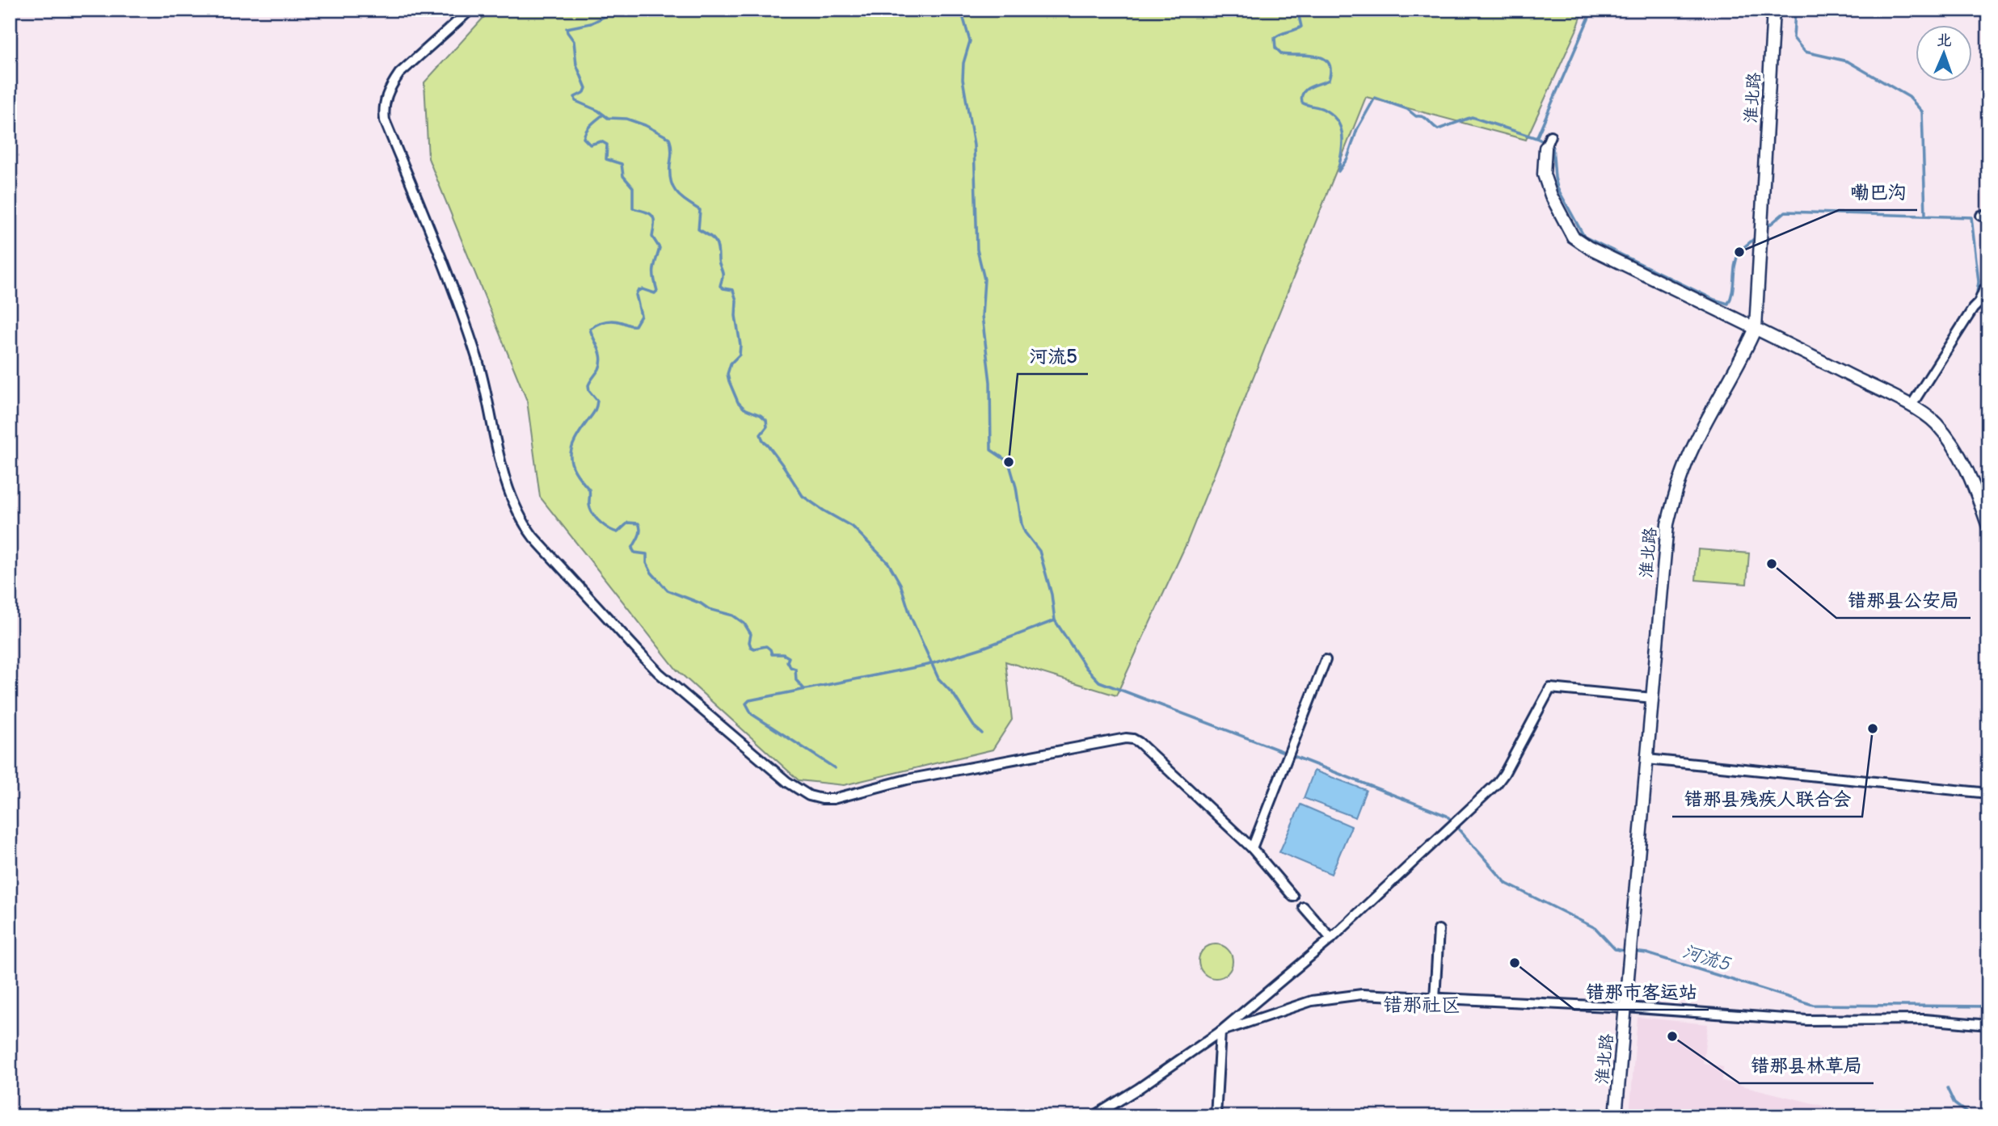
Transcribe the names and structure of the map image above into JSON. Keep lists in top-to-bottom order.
{
  "streets": {
    "street": ["淮北路"]
  },
  "districts": ["错那社区"],
  "water": ["河流5"],
  "places": [
    "嘞巴沟",
    "河流5",
    "错那县公安局",
    "错那县残疾人联合会",
    "错那市客运站",
    "错那县林草局"
  ],
  "north": "top"
}
